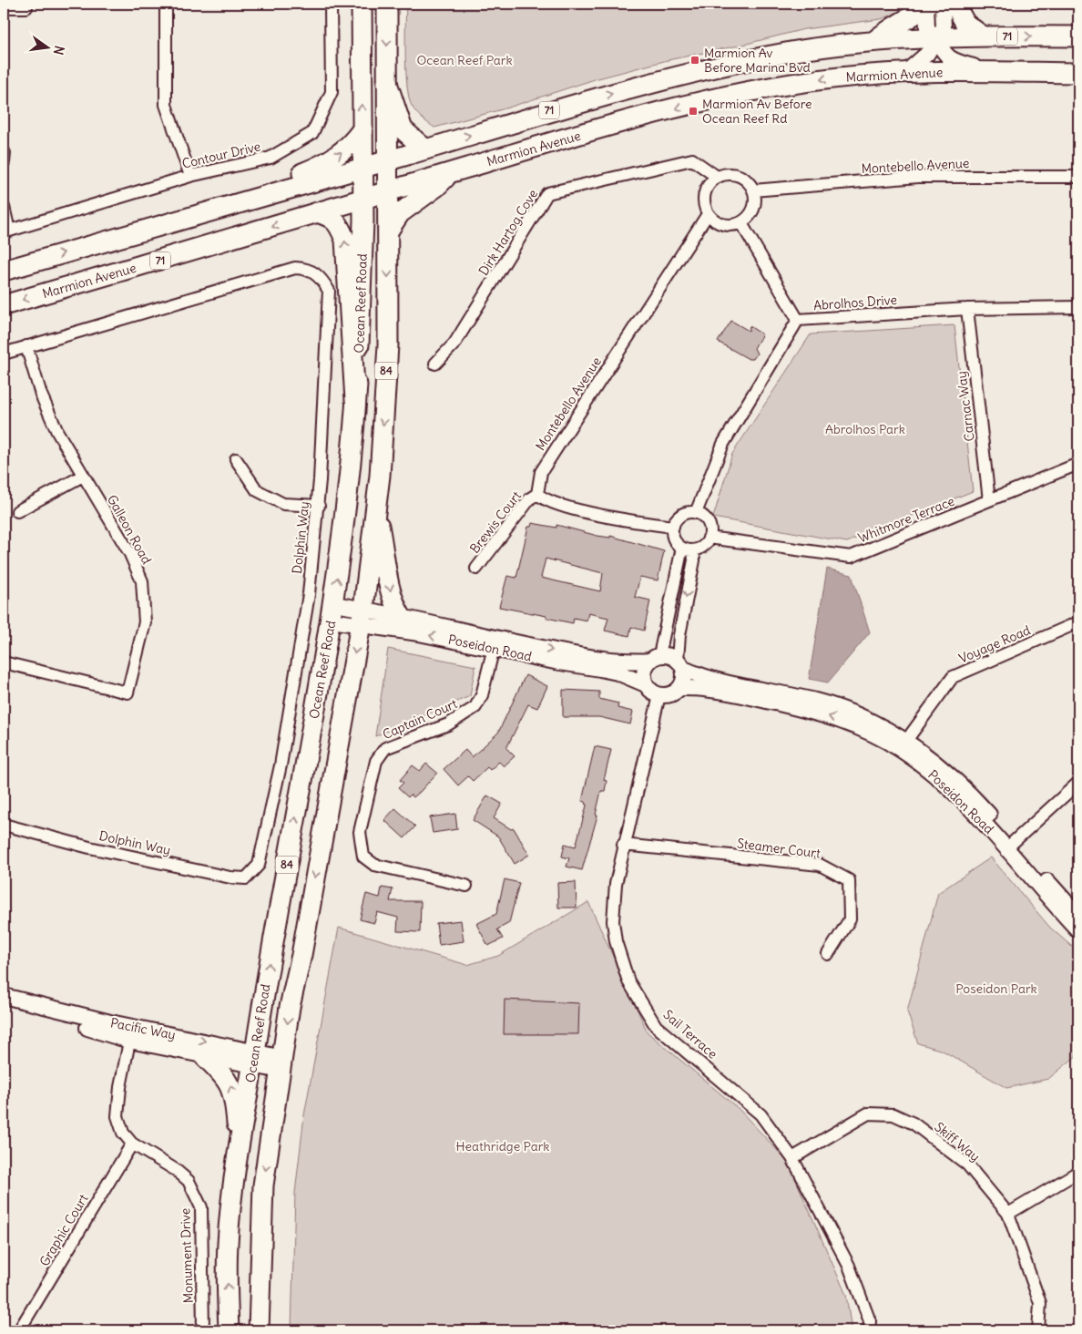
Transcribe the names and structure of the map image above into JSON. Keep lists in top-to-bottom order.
{
  "streets": {
    "main road": [
      "71",
      "Marmion Avenue",
      "Ocean Reef Road",
      "84"
    ],
    "street": [
      "Contour Drive",
      "Montebello Avenue",
      "Dirk Hartog Cove",
      "Abrolhos Drive",
      "Carnac Way",
      "Whitmore Terrace",
      "Brewis Court",
      "Galleon Road",
      "Dolphin Way",
      "Voyage Road",
      "Poseidon Road",
      "Captain Court",
      "Steamer Court",
      "Pacific Way",
      "Sail Terrace",
      "Skiff Way",
      "Graphic Court",
      "Monument Drive"
    ]
  },
  "crossings": [
    ["71", "Ocean Reef Road"],
    ["Marmion Avenue", "Ocean Reef Road"],
    ["Montebello Avenue", "Dirk Hartog Cove"],
    ["Montebello Avenue", "Brewis Court"],
    ["Abrolhos Drive", "Carnac Way"],
    ["Abrolhos Drive", "Whitmore Terrace"],
    ["Ocean Reef Road", "Poseidon Road"],
    ["Ocean Reef Road", "Pacific Way"],
    ["Carnac Way", "Whitmore Terrace"],
    ["Galleon Road", "Dolphin Way"],
    ["Voyage Road", "Poseidon Road"],
    ["Poseidon Road", "Captain Court"],
    ["Poseidon Road", "Sail Terrace"],
    ["Steamer Court", "Sail Terrace"],
    ["Pacific Way", "Monument Drive"],
    ["Sail Terrace", "Skiff Way"],
    ["Graphic Court", "Monument Drive"]
  ],
  "parks": [
    "Ocean Reef Park",
    "Abrolhos Park",
    "Poseidon Park",
    "Heathridge Park"
  ],
  "places": {
    "transit": ["Marmion Av Before Marina Bvd", "Marmion Av Before Ocean Reef Rd"]
  },
  "north": "right"
}
